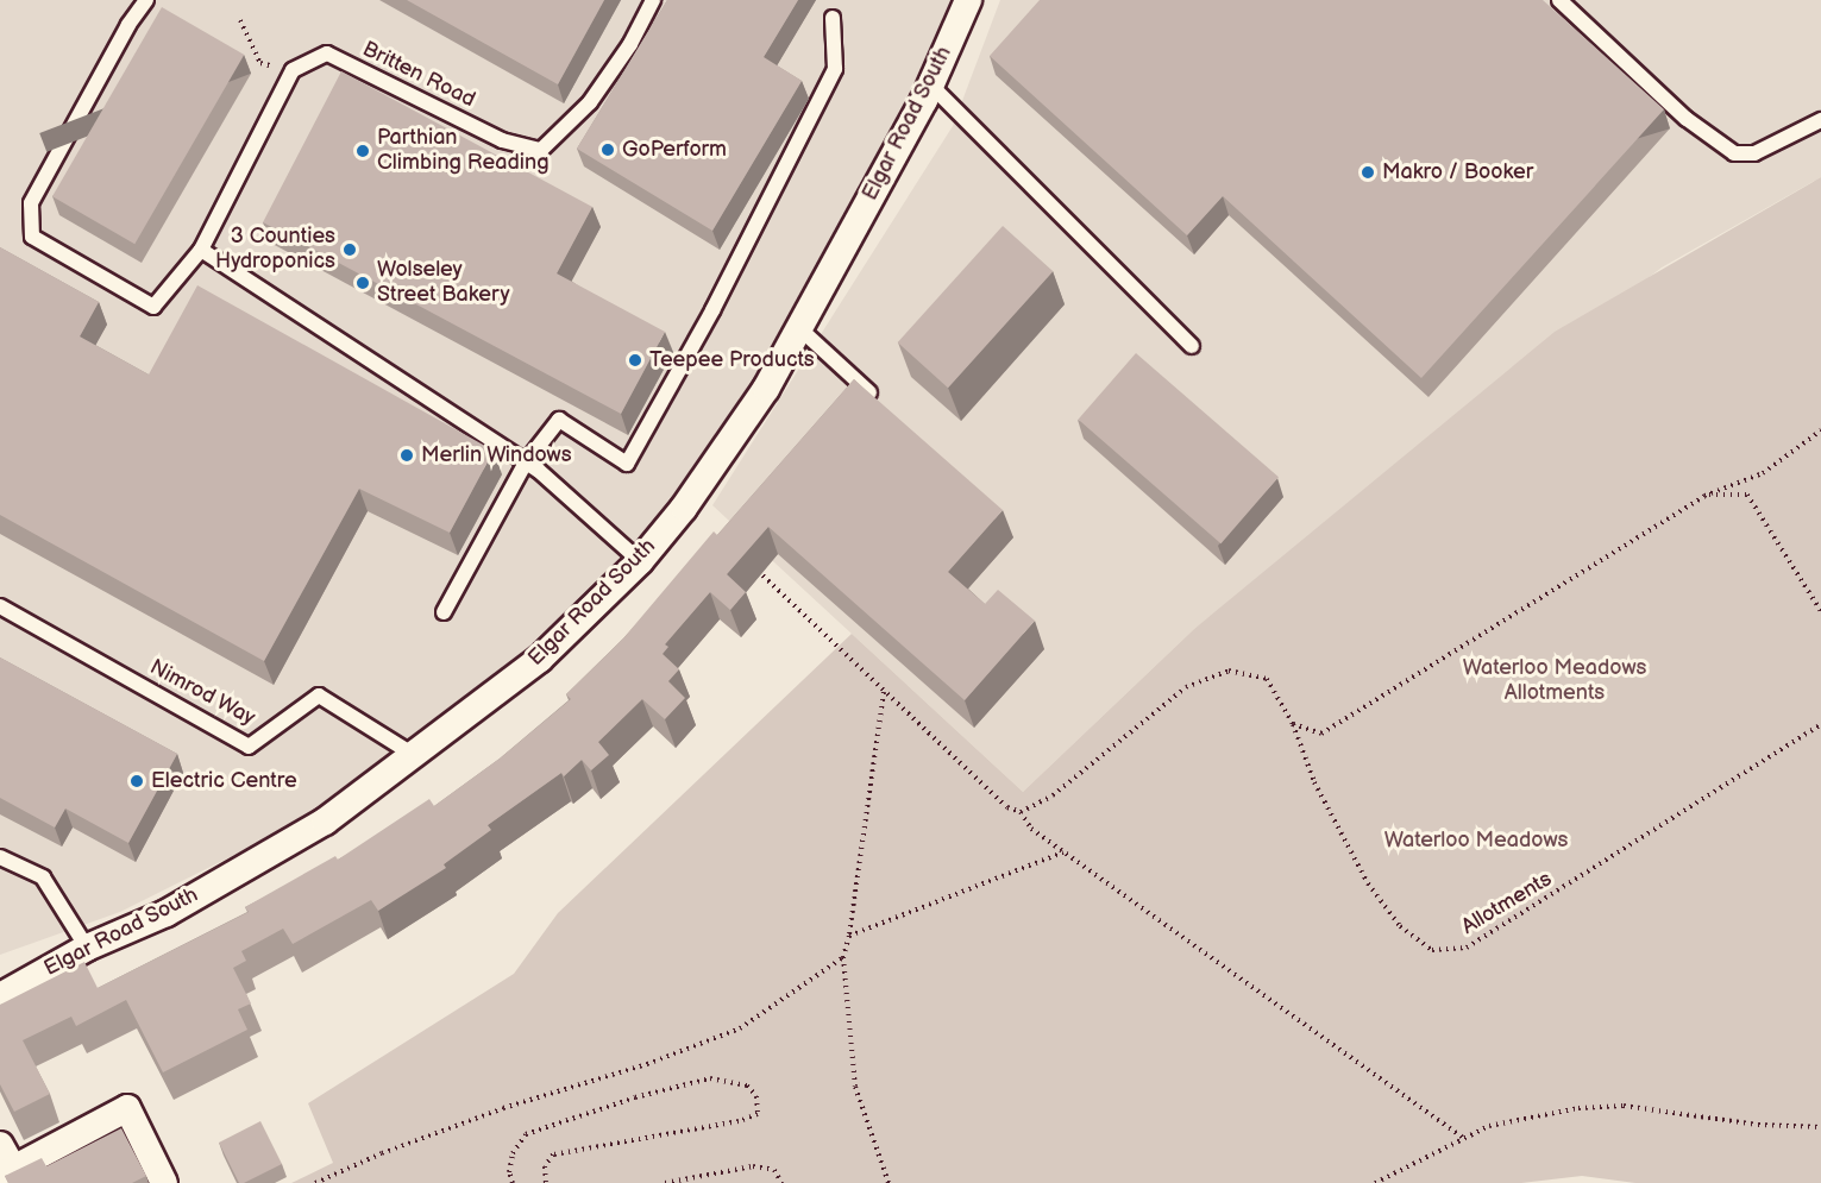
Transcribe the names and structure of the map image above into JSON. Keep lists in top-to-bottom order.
{
  "streets": {
    "street": ["Elgar Road South"],
    "lane": ["Britten Road", "Nimrod Way"],
    "path": ["Allotments"]
  },
  "crossings": [
    ["Elgar Road South", "Nimrod Way"]
  ],
  "parks": ["Waterloo Meadows Allotments", "Waterloo Meadows"],
  "places": [
    "GoPerform",
    "Parthian Climbing Reading",
    "Makro / Booker",
    "3 Counties Hydroponics",
    "Wolseley Street Bakery",
    "Teepee Products",
    "Merlin Windows",
    "Electric Centre"
  ]
}
